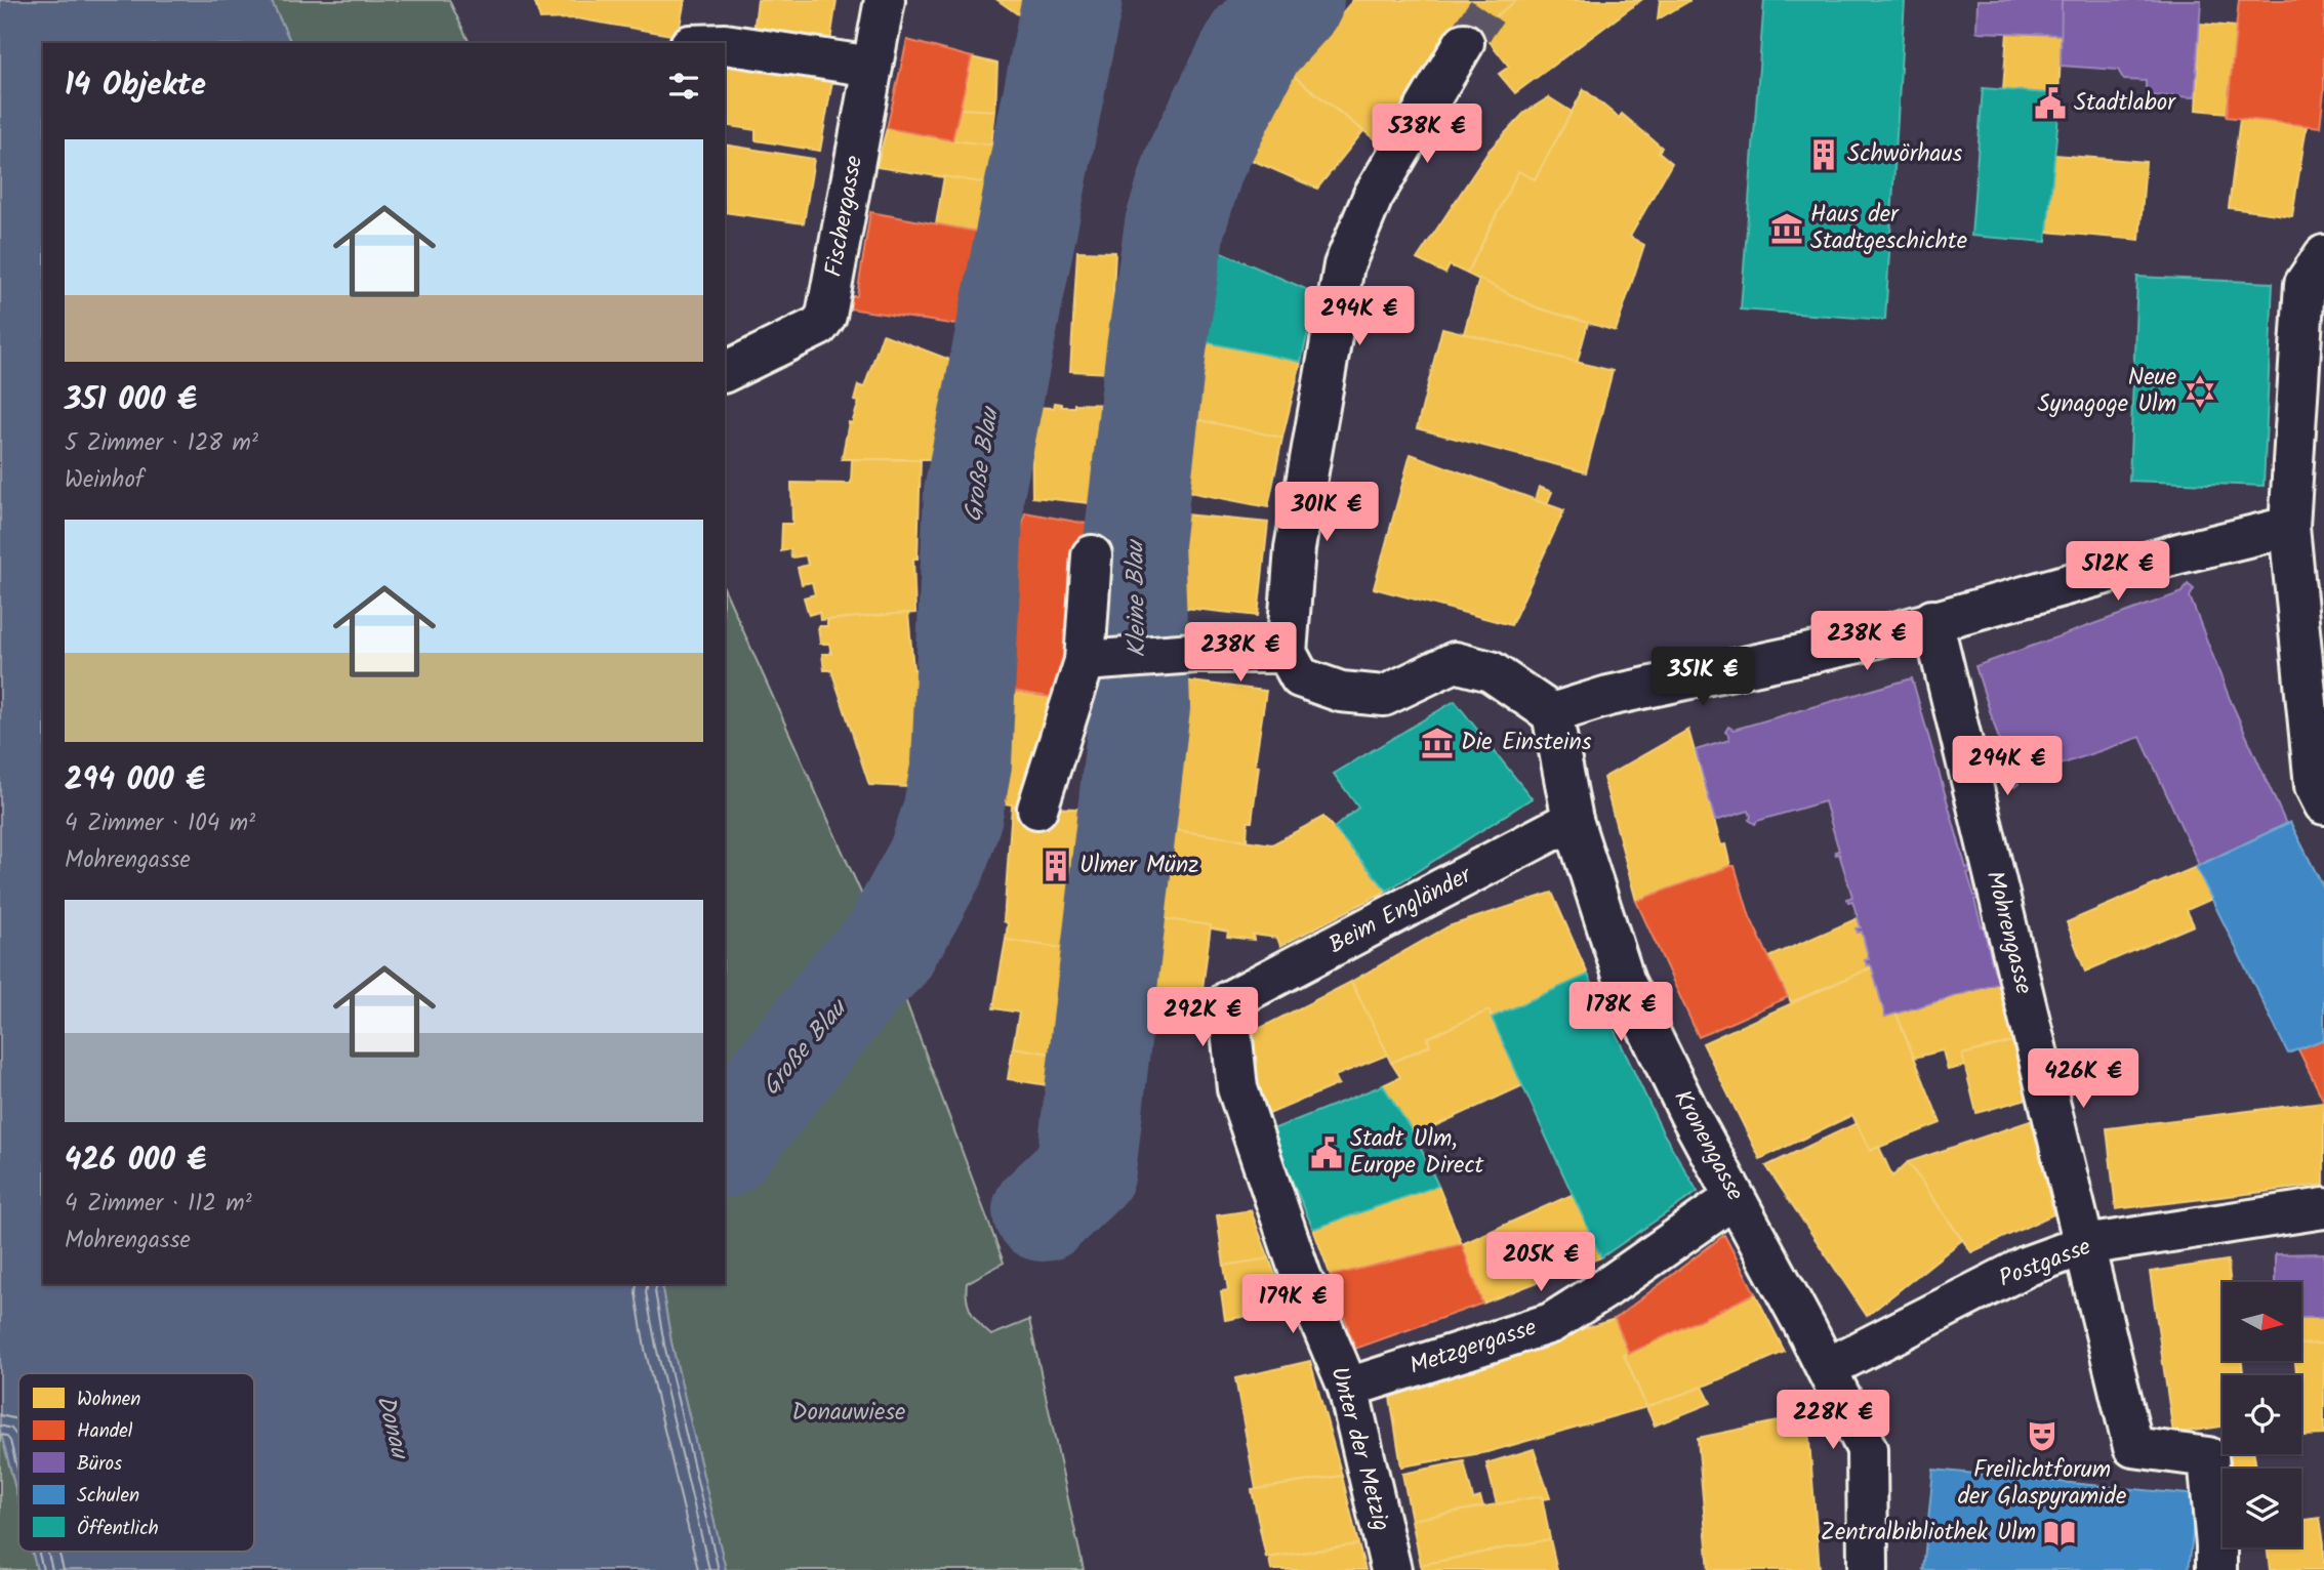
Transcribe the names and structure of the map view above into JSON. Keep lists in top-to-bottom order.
{
  "streets": {
    "street": [
      "Fischergasse",
      "Beim Engländer",
      "Mohrengasse",
      "Kronengasse",
      "Postgasse",
      "Metzgergasse",
      "Unter der Metzig"
    ]
  },
  "crossings": [
    ["Beim Engländer", "Kronengasse"],
    ["Beim Engländer", "Unter der Metzig"],
    ["Mohrengasse", "Postgasse"],
    ["Kronengasse", "Postgasse"],
    ["Kronengasse", "Metzgergasse"],
    ["Metzgergasse", "Unter der Metzig"]
  ],
  "water": ["Große Blau", "Kleine Blau", "Donau"],
  "parks": ["Donauwiese"],
  "places": {
    "public building": ["Stadtlabor", "Stadt Ulm, Europe Direct"],
    "building": ["Schwörhaus", "Ulmer Münz"],
    "museum": ["Haus der Stadtgeschichte", "Die Einsteins"],
    "synagogue": ["Neue Synagoge Ulm"],
    "theatre": ["Freilichtforum der Glaspyramide"],
    "library": ["Zentralbibliothek Ulm"]
  },
  "legend": [
    "Wohnen",
    "Handel",
    "Büros",
    "Schulen",
    "Öffentlich"
  ],
  "north": "right",
  "page": {
    "heading": "14 Objekte",
    "price": [
      "538K €",
      "294K €",
      "301K €",
      "512K €",
      "238K €",
      "238K €",
      "351K €",
      "294K €",
      "178K €",
      "292K €",
      "426K €",
      "205K €",
      "179K €",
      "228K €"
    ],
    "list": [
      {
        "name": "351 000 €",
        "note": "5 Zimmer · 128 m² · Weinhof"
      },
      {
        "name": "294 000 €",
        "note": "4 Zimmer · 104 m² · Mohrengasse"
      },
      {
        "name": "426 000 €",
        "note": "4 Zimmer · 112 m² · Mohrengasse"
      }
    ]
  }
}
